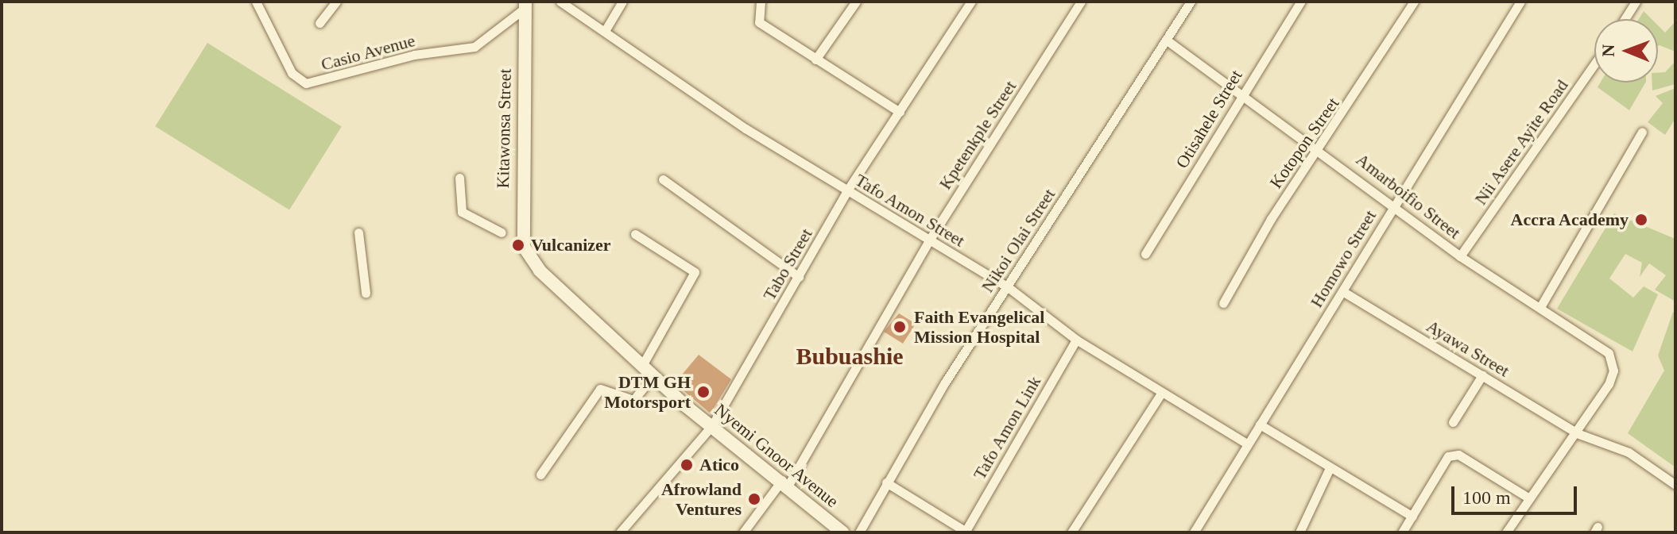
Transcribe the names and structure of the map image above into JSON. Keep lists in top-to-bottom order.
{
  "streets": {
    "street": [
      "Casio Avenue",
      "Otisahele Street",
      "Kitawonsa Street",
      "Kpetenkple Street",
      "Nii Asere Ayite Road",
      "Kotopon Street",
      "Amarboifio Street",
      "Tafo Amon Street",
      "Nikoi Olai Street",
      "Homowo Street",
      "Tabo Street",
      "Ayawa Street",
      "Tafo Amon Link",
      "Nyemi Gnoor Avenue"
    ]
  },
  "crossings": [
    ["Casio Avenue", "Kitawonsa Street"],
    ["Otisahele Street", "Amarboifio Street"],
    ["Kitawonsa Street", "Nyemi Gnoor Avenue"],
    ["Kpetenkple Street", "Tafo Amon Street"],
    ["Kpetenkple Street", "Nyemi Gnoor Avenue"],
    ["Nii Asere Ayite Road", "Amarboifio Street"],
    ["Kotopon Street", "Amarboifio Street"],
    ["Amarboifio Street", "Nikoi Olai Street"],
    ["Amarboifio Street", "Homowo Street"],
    ["Amarboifio Street", "Ayawa Street"],
    ["Tafo Amon Street", "Nikoi Olai Street"],
    ["Tafo Amon Street", "Homowo Street"],
    ["Tafo Amon Street", "Tabo Street"],
    ["Tafo Amon Street", "Tafo Amon Link"],
    ["Homowo Street", "Ayawa Street"],
    ["Tabo Street", "Nyemi Gnoor Avenue"]
  ],
  "districts": ["Bubuashie"],
  "places": [
    "Accra Academy",
    "Vulcanizer",
    "Faith Evangelical Mission Hospital",
    "DTM GH Motorsport",
    "Atico",
    "Afrowland Ventures"
  ],
  "scale_bar": "100 m",
  "north": "left"
}
